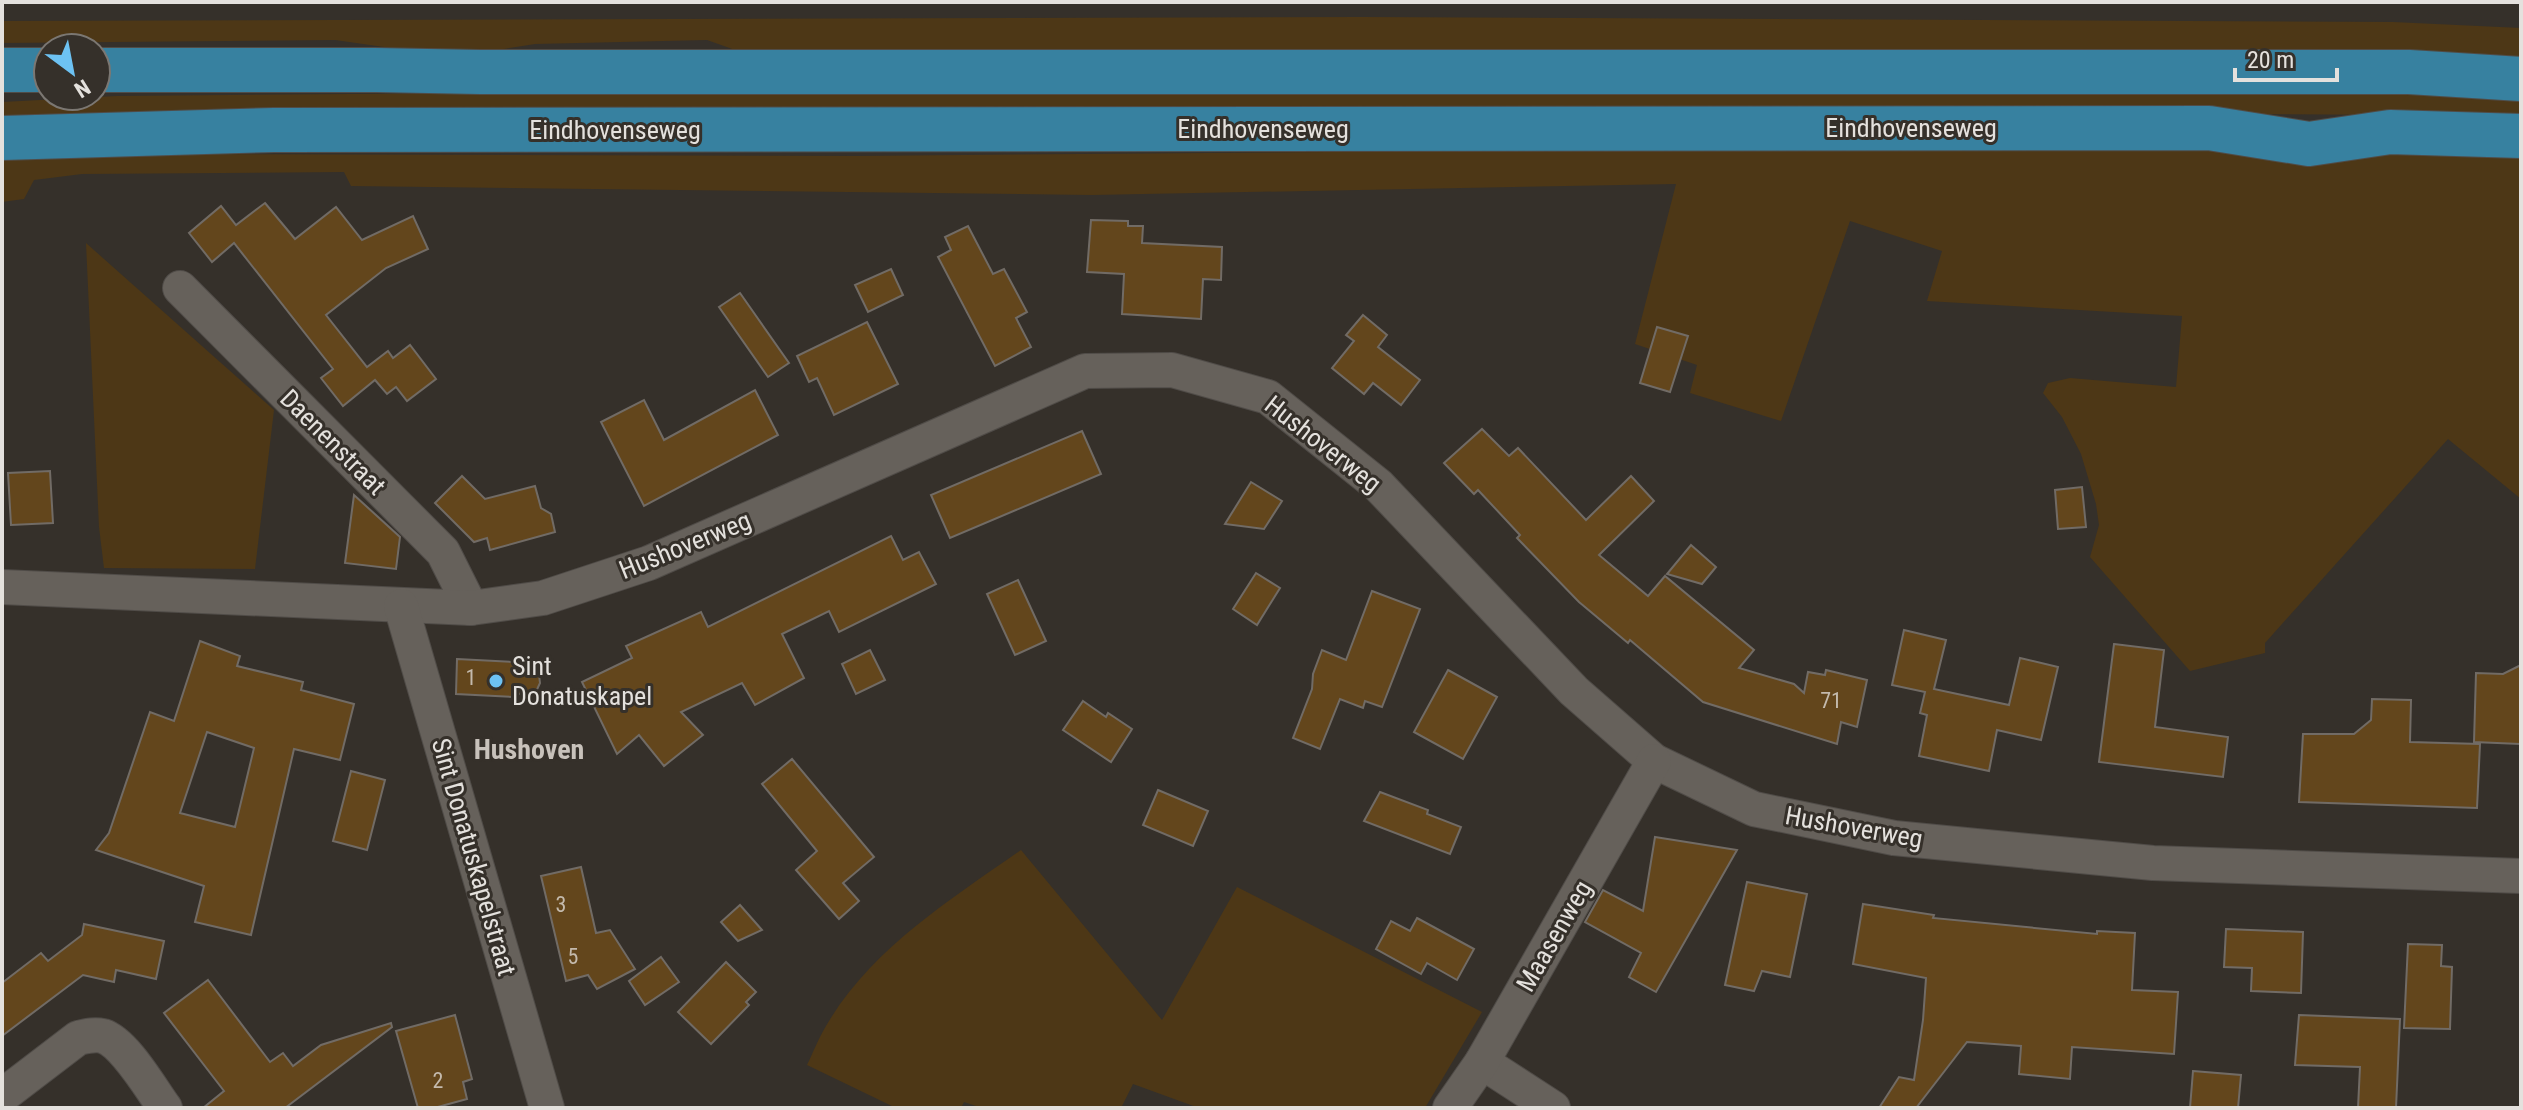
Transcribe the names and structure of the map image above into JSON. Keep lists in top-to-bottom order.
{
  "streets": {
    "main road": ["Eindhovenseweg"],
    "street": [
      "Daenenstraat",
      "Hushoverweg",
      "Sint Donatuskapelstraat",
      "Maasenweg"
    ]
  },
  "crossings": [
    ["Daenenstraat", "Hushoverweg"],
    ["Hushoverweg", "Sint Donatuskapelstraat"],
    ["Hushoverweg", "Maasenweg"]
  ],
  "districts": ["Hushoven"],
  "places": ["Sint Donatuskapel"],
  "house_numbers": [
    "1",
    "71",
    "3",
    "5",
    "2"
  ],
  "scale_bar": "20 m",
  "north": "bottom right"
}
